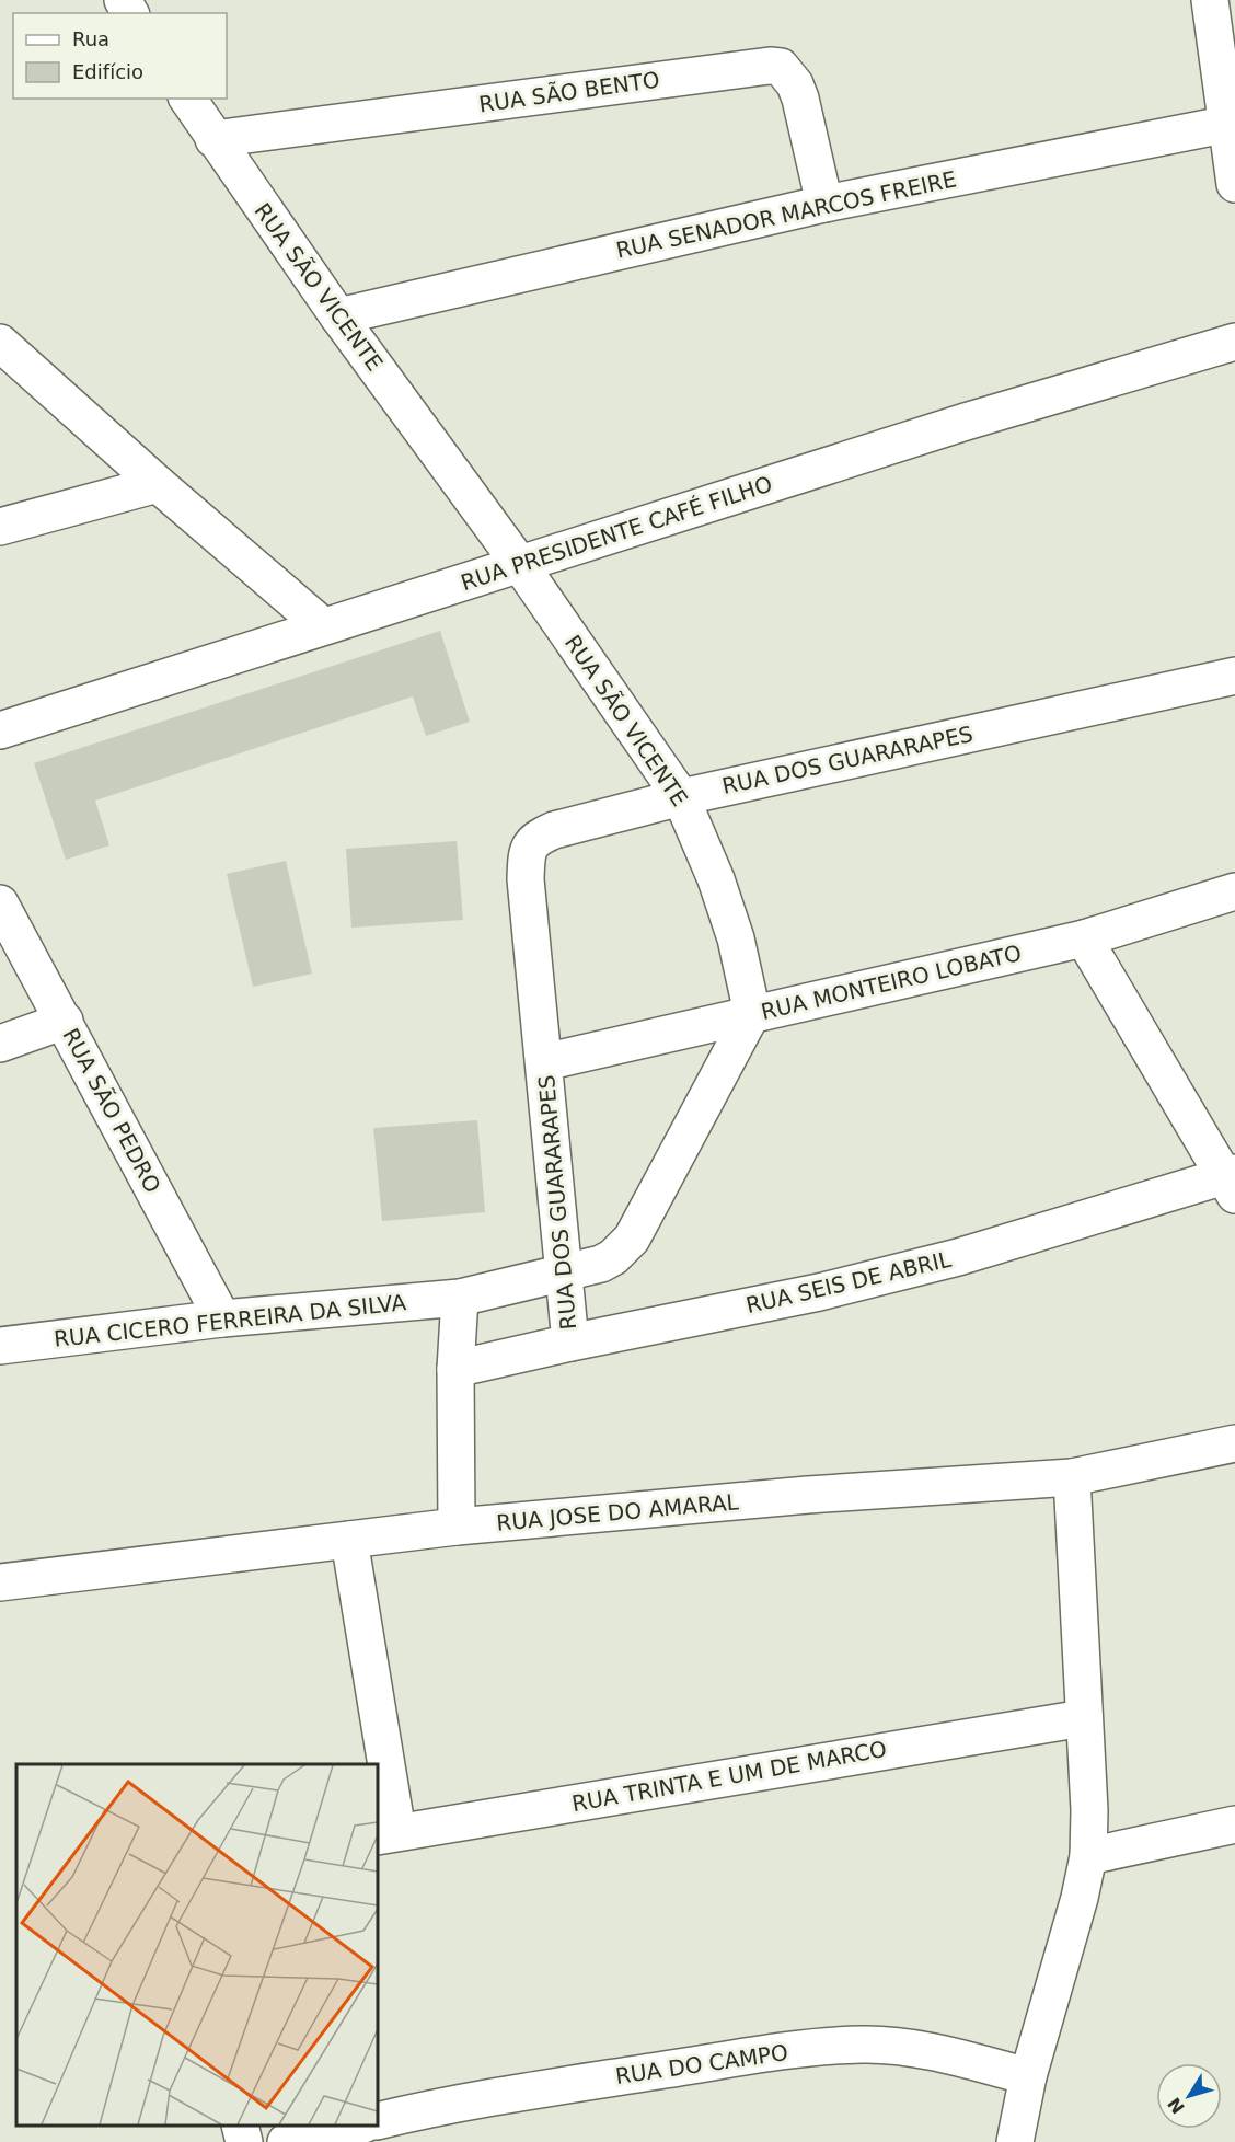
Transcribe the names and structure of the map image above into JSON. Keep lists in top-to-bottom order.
{
  "streets": {
    "street": [
      "RUA SÃO BENTO",
      "RUA SENADOR MARCOS FREIRE",
      "RUA SÃO VICENTE",
      "RUA PRESIDENTE CAFÉ FILHO",
      "RUA DOS GUARARAPES",
      "RUA MONTEIRO LOBATO",
      "RUA SÃO PEDRO",
      "RUA SEIS DE ABRIL",
      "RUA CICERO FERREIRA DA SILVA",
      "RUA JOSE DO AMARAL",
      "RUA TRINTA E UM DE MARCO",
      "RUA DO CAMPO"
    ]
  },
  "crossings": [
    ["RUA SÃO BENTO", "RUA SENADOR MARCOS FREIRE"],
    ["RUA SÃO BENTO", "RUA SÃO VICENTE"],
    ["RUA SENADOR MARCOS FREIRE", "RUA SÃO VICENTE"],
    ["RUA SÃO VICENTE", "RUA PRESIDENTE CAFÉ FILHO"],
    ["RUA SÃO VICENTE", "RUA DOS GUARARAPES"],
    ["RUA SÃO VICENTE", "RUA MONTEIRO LOBATO"],
    ["RUA DOS GUARARAPES", "RUA MONTEIRO LOBATO"],
    ["RUA DOS GUARARAPES", "RUA SEIS DE ABRIL"],
    ["RUA SÃO PEDRO", "RUA CICERO FERREIRA DA SILVA"]
  ],
  "legend": ["Rua", "Edifício"],
  "north": "bottom left"
}
